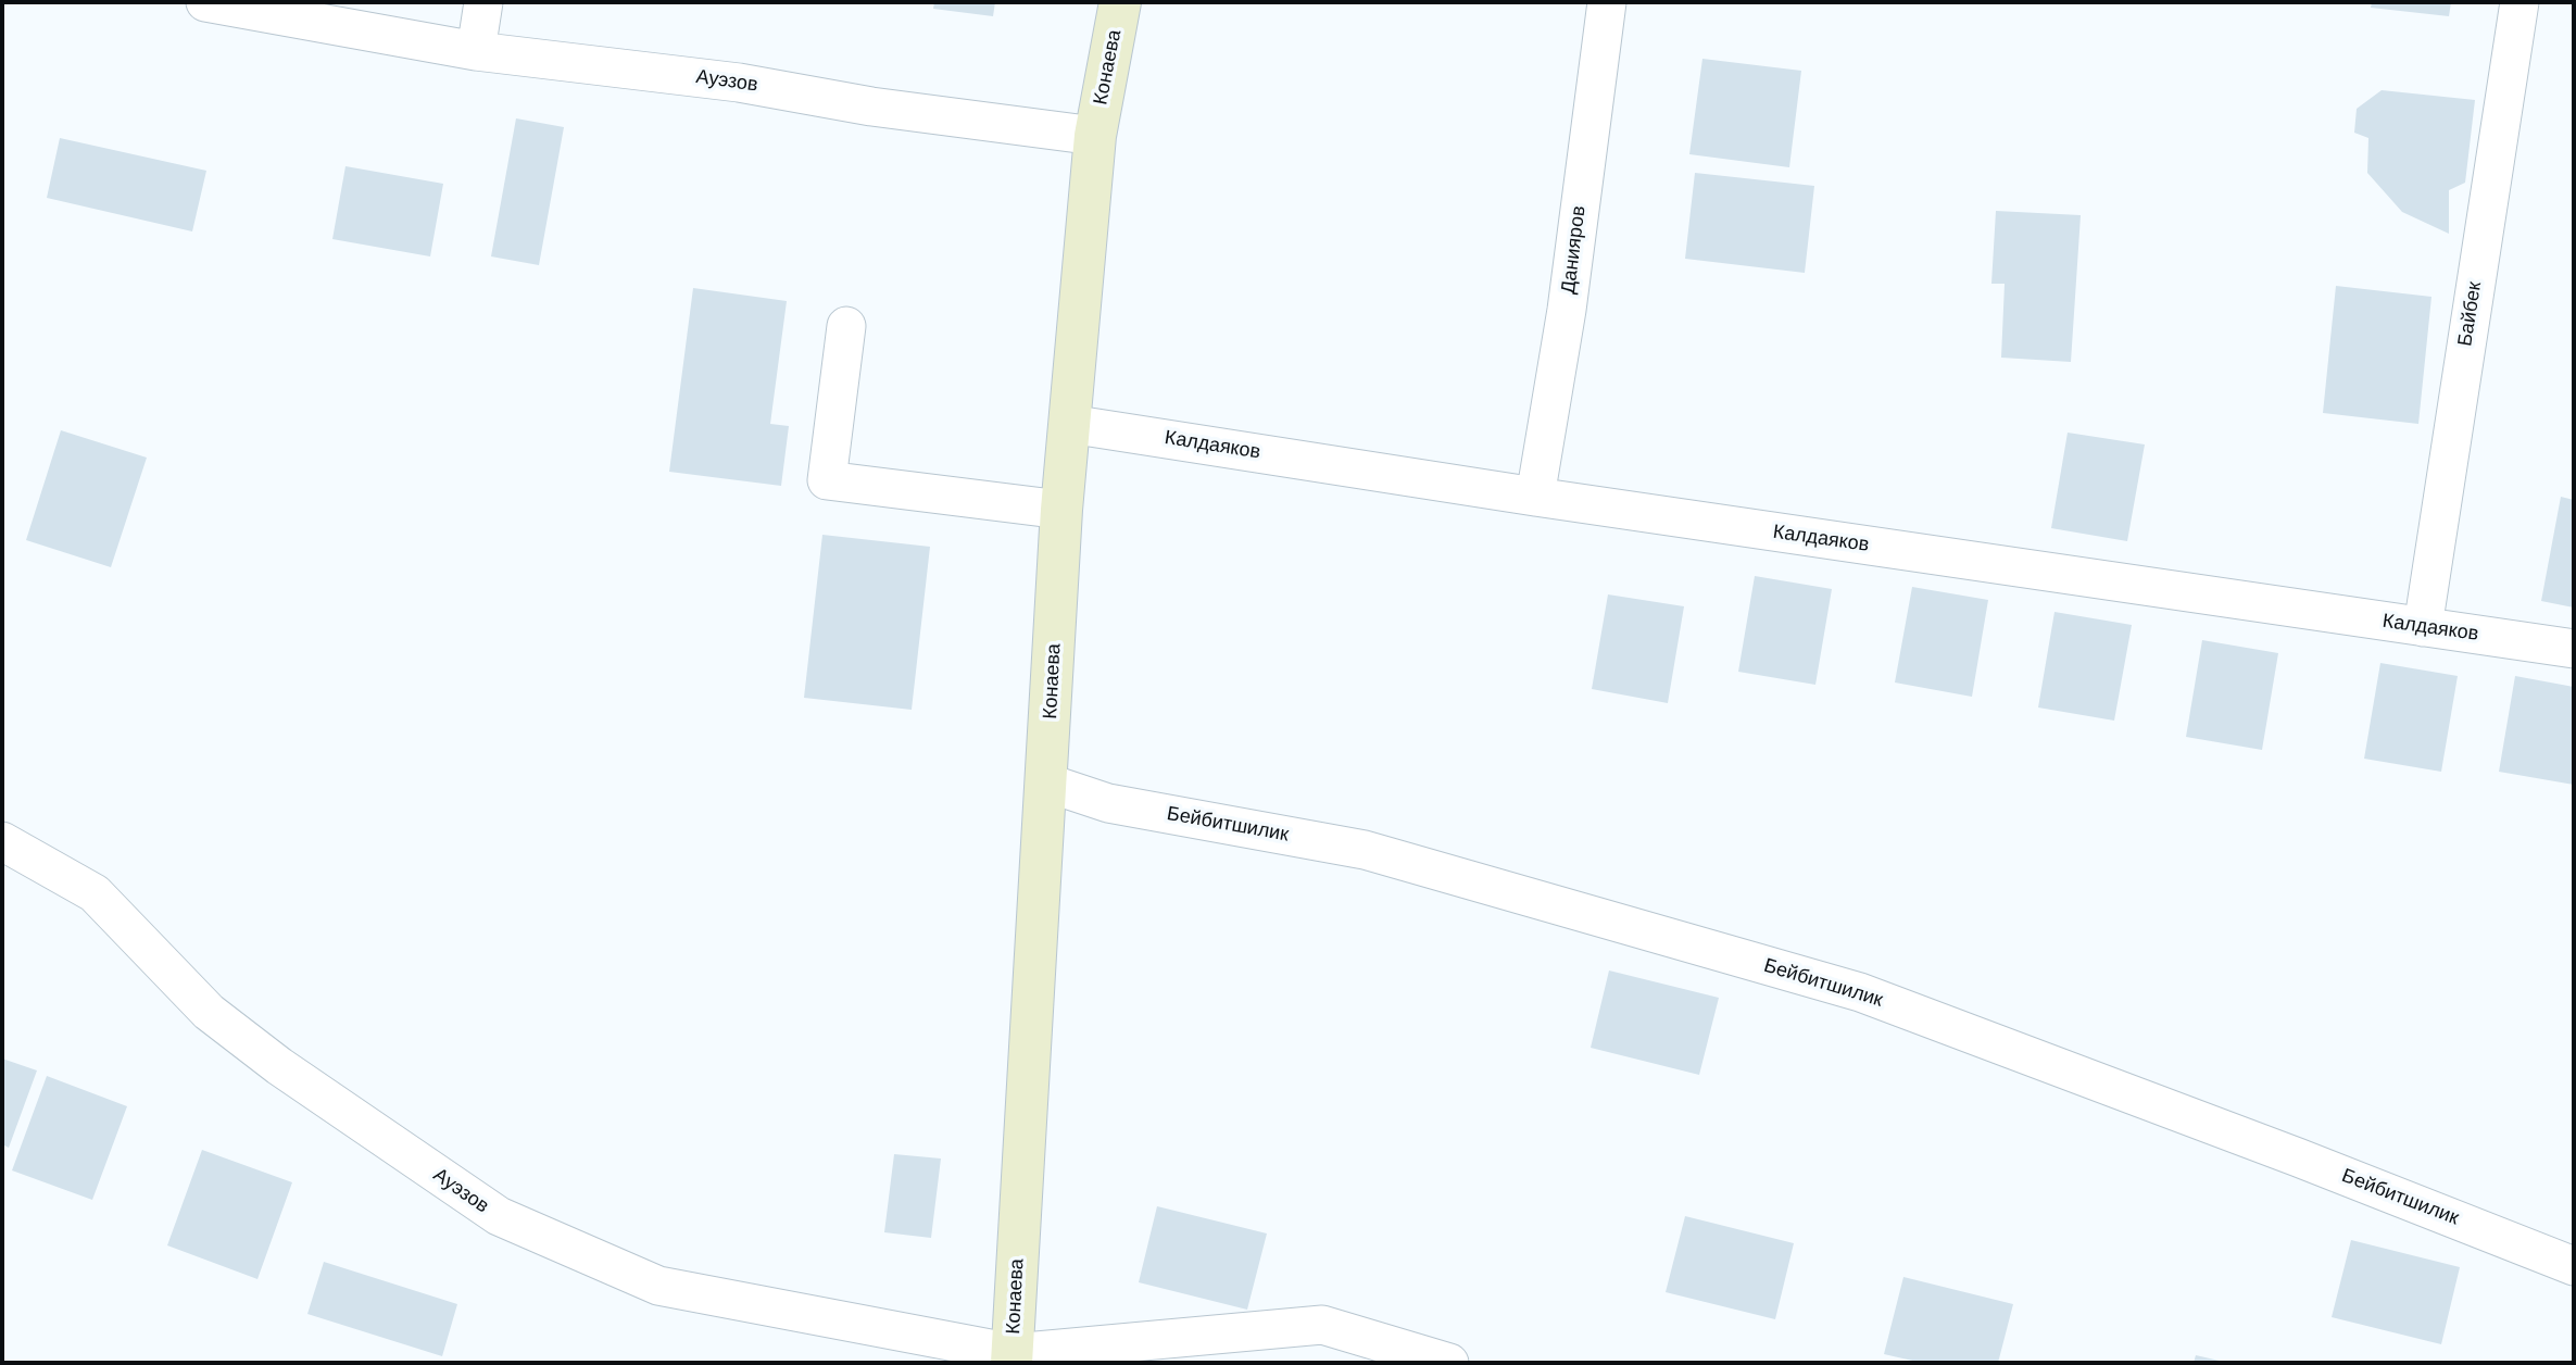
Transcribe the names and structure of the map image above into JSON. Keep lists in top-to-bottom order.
{
  "streets": {
    "main road": ["Конаева"],
    "street": [
      "Ауэзов",
      "Данияров",
      "Байбек",
      "Калдаяков",
      "Бейбитшилик"
    ]
  },
  "crossings": [
    ["Конаева", "Ауэзов"],
    ["Конаева", "Калдаяков"],
    ["Конаева", "Бейбитшилик"],
    ["Данияров", "Калдаяков"],
    ["Байбек", "Калдаяков"]
  ]
}
